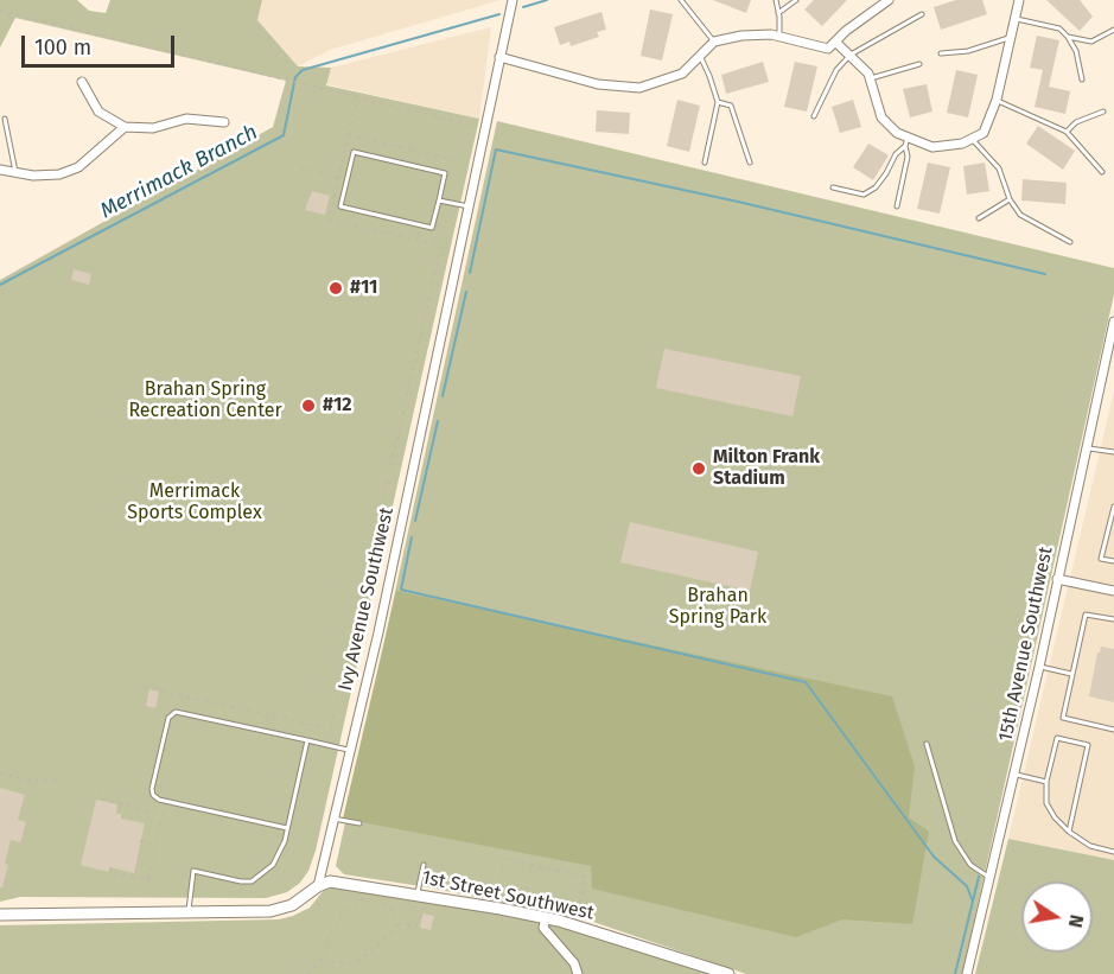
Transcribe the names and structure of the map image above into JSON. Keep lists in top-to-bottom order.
{
  "streets": {
    "street": ["Ivy Avenue Southwest", "15th Avenue Southwest", "1st Street Southwest"]
  },
  "crossings": [
    ["Ivy Avenue Southwest", "1st Street Southwest"]
  ],
  "water": ["Merrimack Branch"],
  "parks": ["Brahan Spring Recreation Center", "Merrimack Sports Complex", "Brahan Spring Park"],
  "places": ["#11", "#12", "Milton Frank Stadium"],
  "scale_bar": "100 m",
  "north": "right"
}
